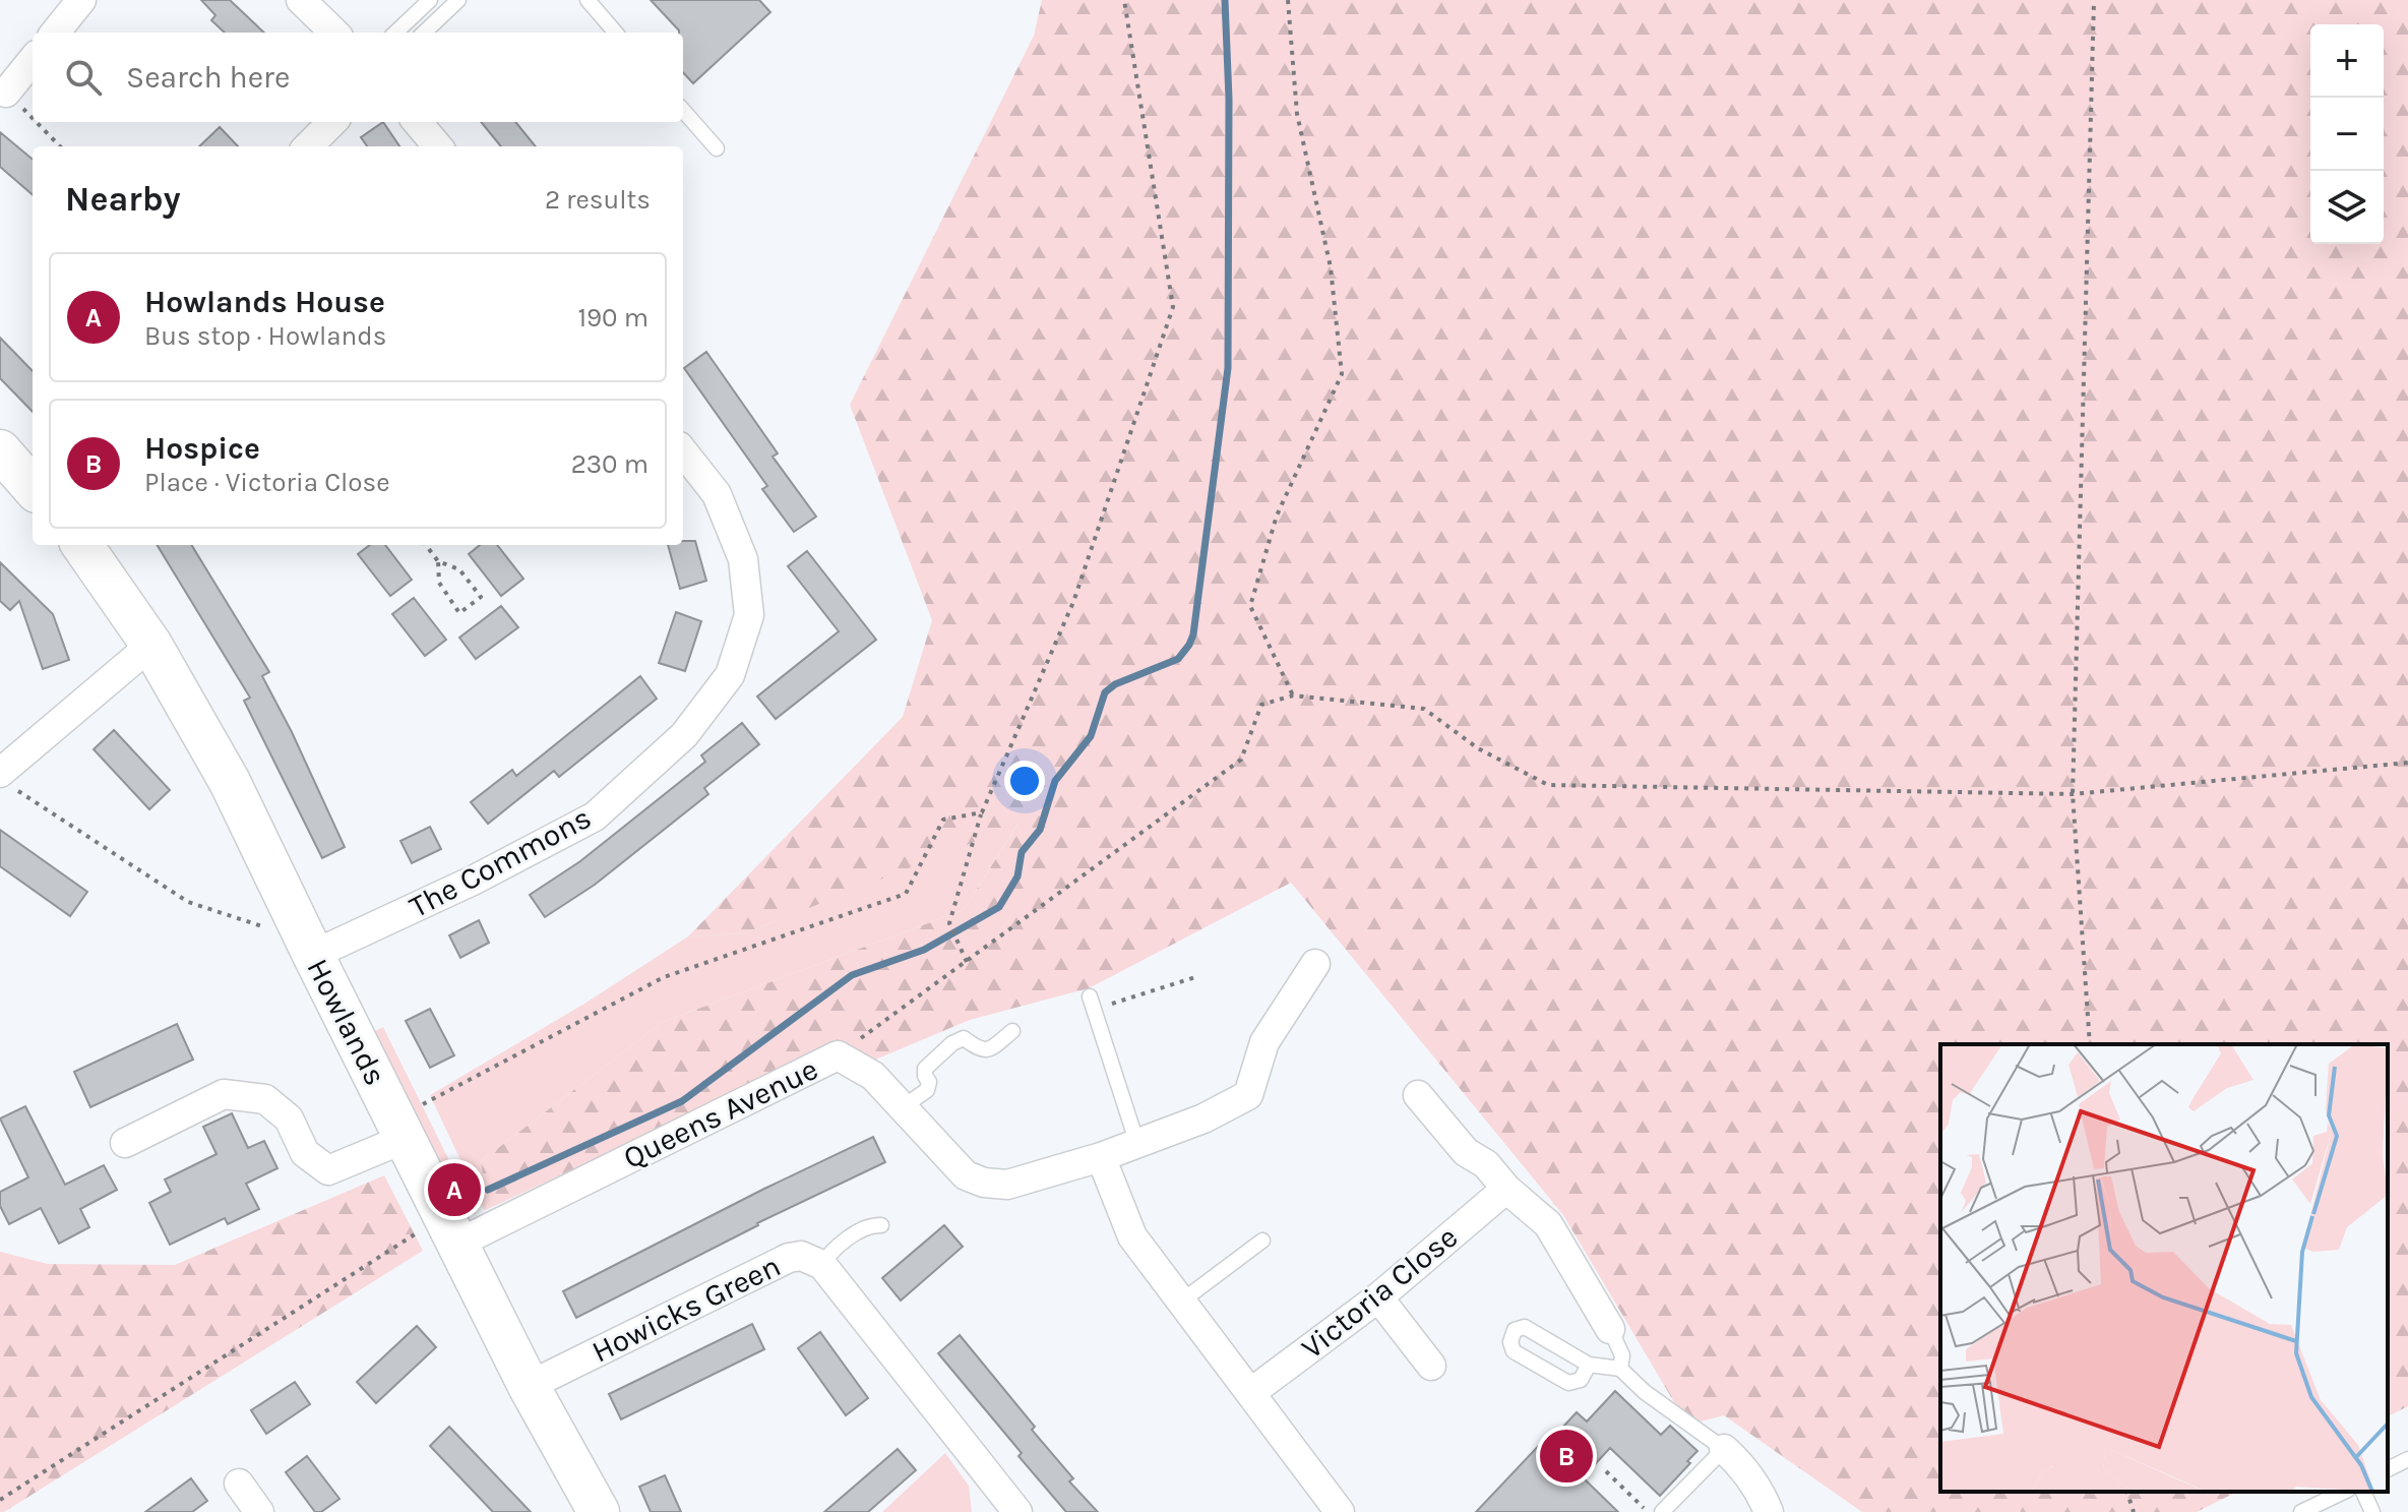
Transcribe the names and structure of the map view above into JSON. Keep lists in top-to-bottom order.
{
  "streets": {
    "street": [
      "The Commons",
      "Howlands",
      "Queens Avenue",
      "Victoria Close",
      "Howicks Green"
    ]
  },
  "crossings": [
    ["The Commons", "Howlands"],
    ["Howlands", "Queens Avenue"],
    ["Howlands", "Howicks Green"]
  ],
  "page": {
    "map_buttons": ["+", "−"],
    "search": "Search here",
    "heading": ["Nearby", "2 results"],
    "list": [
      {
        "mark": "A",
        "name": "Howlands House",
        "note": "Bus stop · Howlands",
        "value": "190 m"
      },
      {
        "mark": "B",
        "name": "Hospice",
        "note": "Place · Victoria Close",
        "value": "230 m"
      }
    ],
    "pins": ["A", "B"]
  }
}
